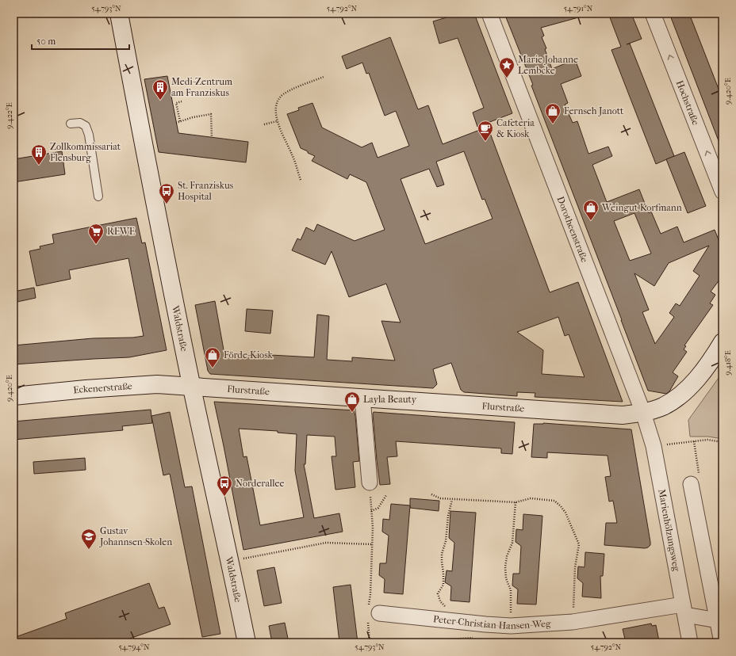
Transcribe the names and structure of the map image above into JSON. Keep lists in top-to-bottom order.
{
  "streets": {
    "street": [
      "Hochstraße",
      "Dorotheenstraße",
      "Waldstraße",
      "Eckenerstraße",
      "Flurstraße",
      "Marienhölzungsweg",
      "Peter-Christian-Hansen-Weg"
    ]
  },
  "crossings": [
    ["Dorotheenstraße", "Flurstraße"],
    ["Dorotheenstraße", "Marienhölzungsweg"],
    ["Waldstraße", "Eckenerstraße"],
    ["Waldstraße", "Flurstraße"],
    ["Eckenerstraße", "Flurstraße"],
    ["Marienhölzungsweg", "Peter-Christian-Hansen-Weg"]
  ],
  "one_way": ["Hochstraße"],
  "places": {
    "place": ["Marie Johanne Lembcke"],
    "building": ["Medi-Zentrum am Franziskus", "Zollkommissariat Flensburg"],
    "shop": [
      "Fernseh Janott",
      "Weingut Korfmann",
      "Förde-Kiosk",
      "Layla Beauty"
    ],
    "cafe": ["Cafeteria & Kiosk"],
    "bus stop": ["St. Franziskus Hospital", "Norderallee"],
    "supermarket": ["REWE"],
    "school or university": ["Gustav Johannsen-Skolen"]
  },
  "scale_bar": "50 m",
  "coordinates": [
    "54.793°N",
    "54.792°N",
    "54.791°N",
    "9.420°E",
    "9.422°E",
    "9.418°E",
    "54.794°N"
  ]
}
